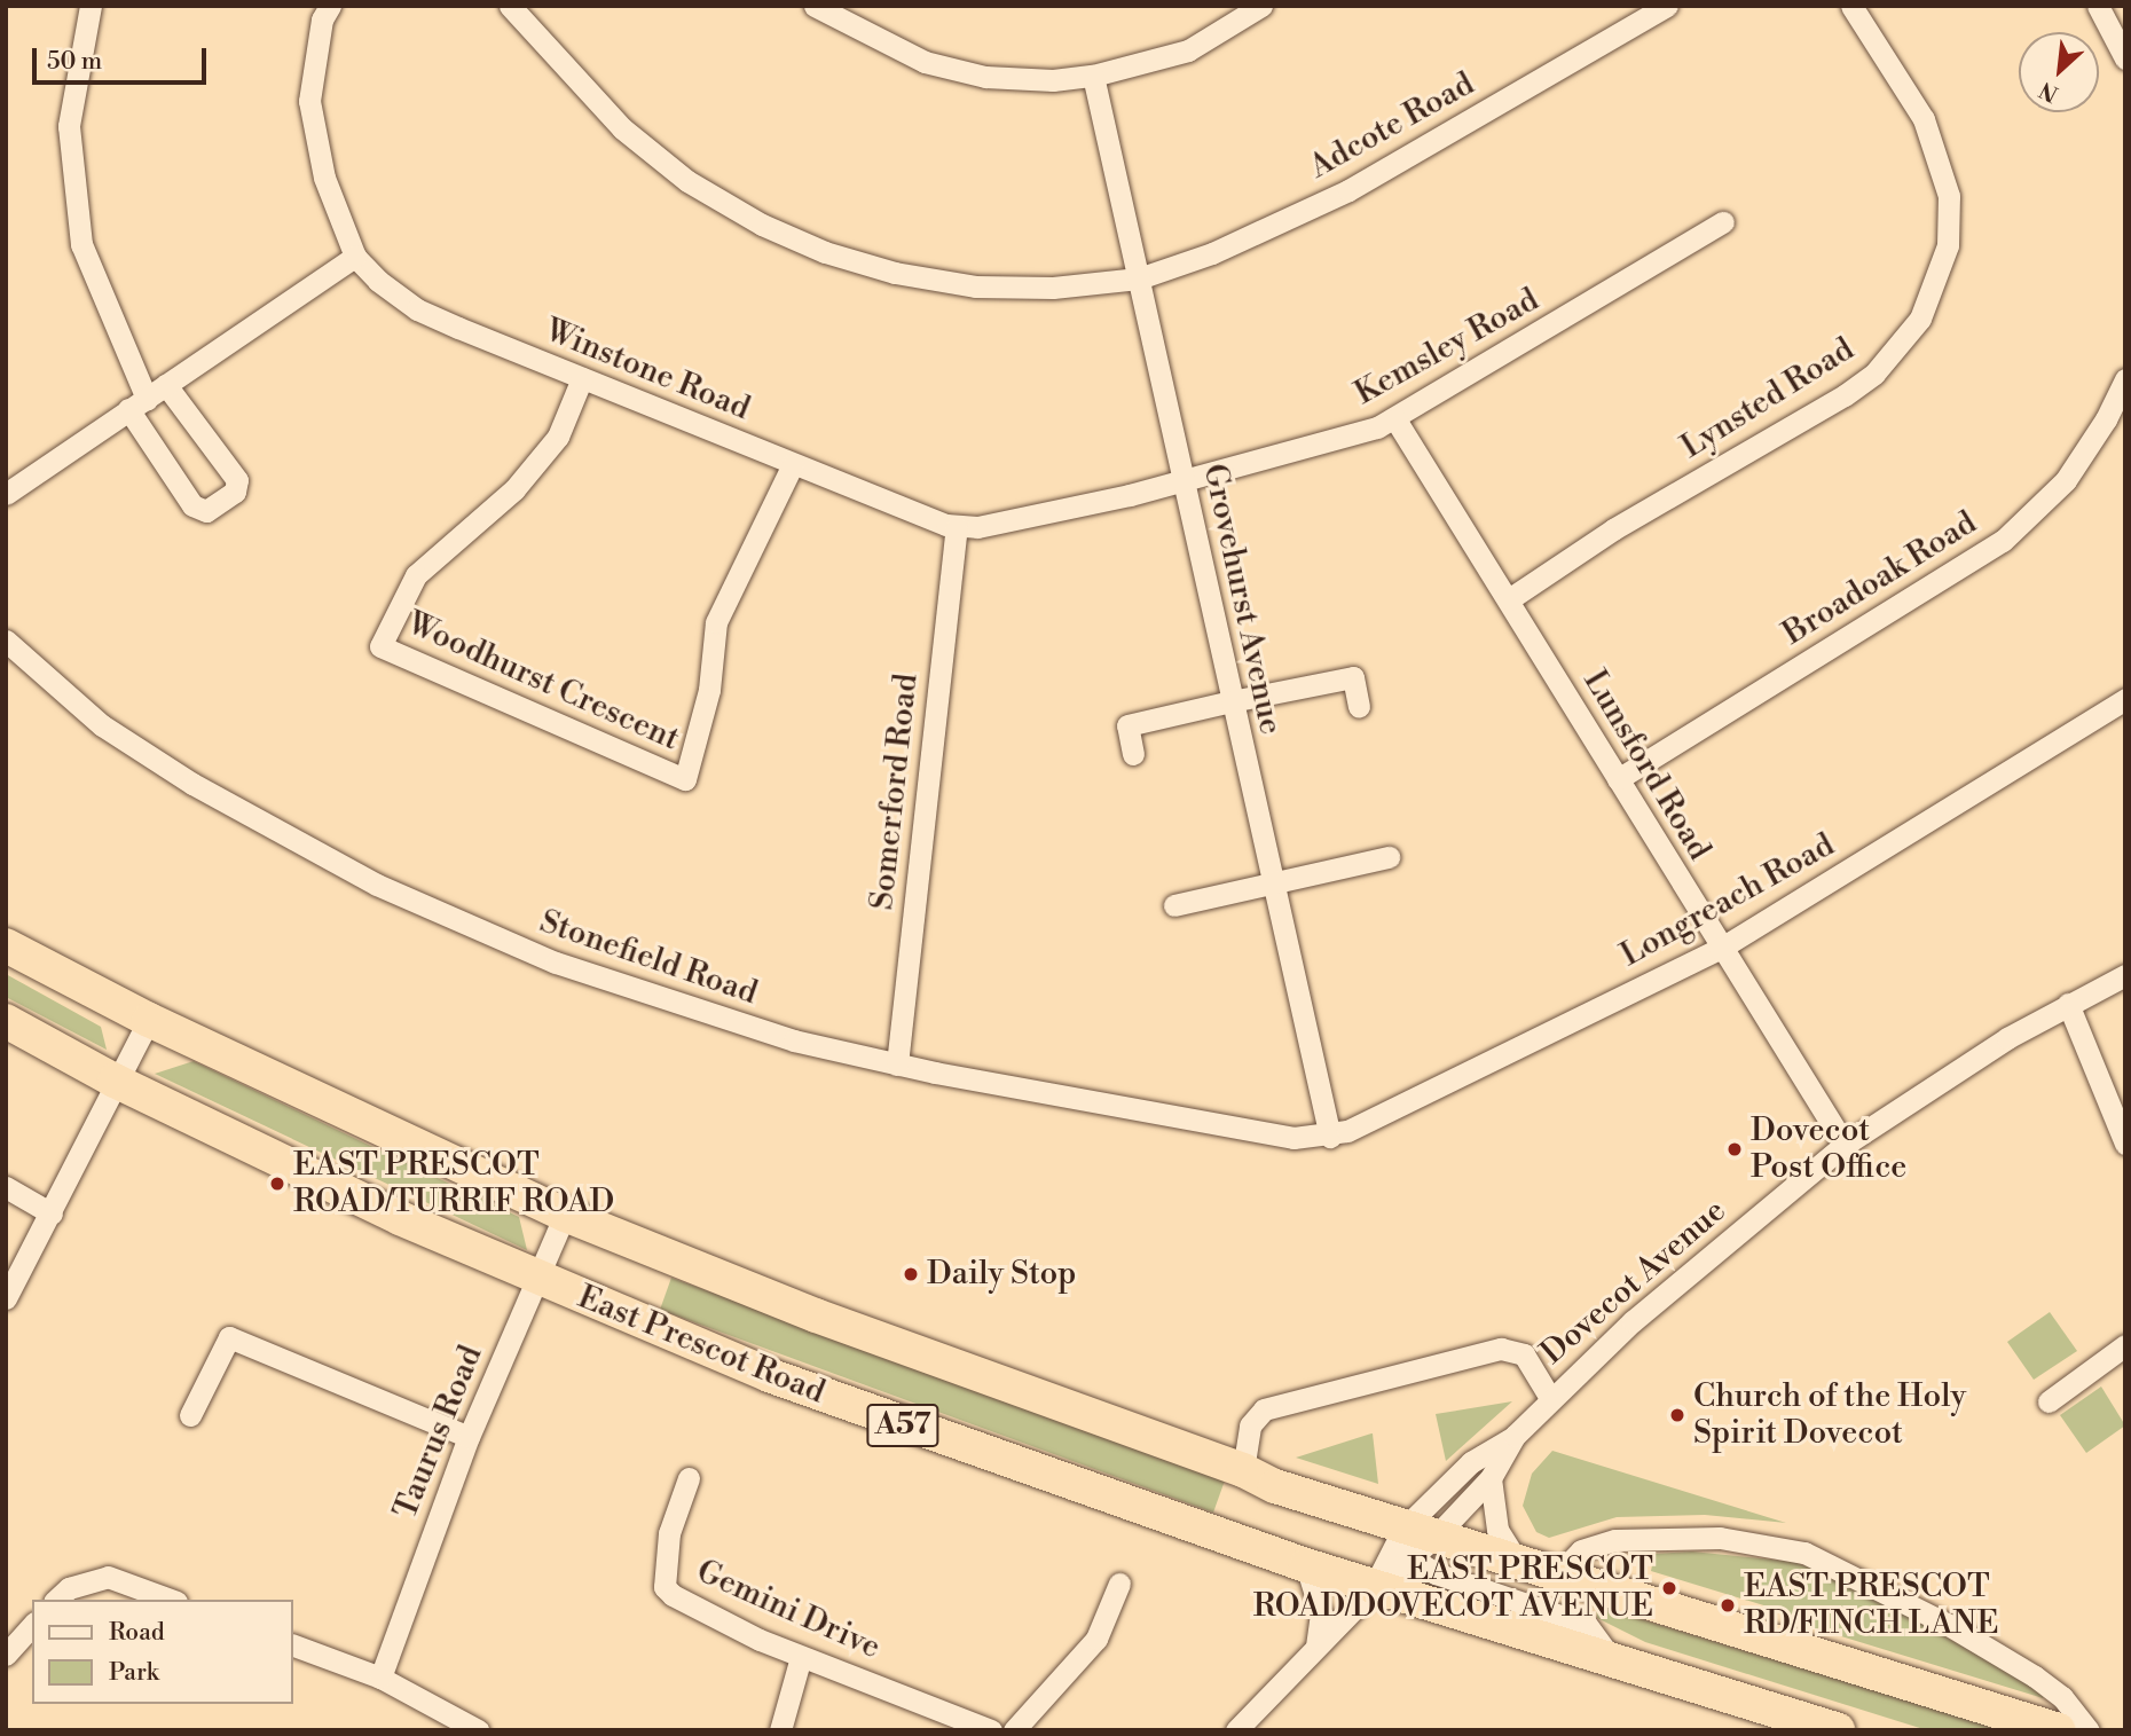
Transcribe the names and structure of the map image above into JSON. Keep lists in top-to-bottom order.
{
  "streets": {
    "highway": ["East Prescot Road", "A57"],
    "street": [
      "Adcote Road",
      "Kemsley Road",
      "Winstone Road",
      "Lynsted Road",
      "Broadoak Road",
      "Grovehurst Avenue",
      "Woodhurst Crescent",
      "Lunsford Road",
      "Somerford Road",
      "Longreach Road",
      "Stonefield Road",
      "Dovecot Avenue",
      "Taurus Road",
      "Gemini Drive"
    ]
  },
  "crossings": [
    ["Adcote Road", "Grovehurst Avenue"],
    ["Kemsley Road", "Winstone Road"],
    ["Kemsley Road", "Grovehurst Avenue"],
    ["Kemsley Road", "Lunsford Road"],
    ["Winstone Road", "Grovehurst Avenue"],
    ["Winstone Road", "Woodhurst Crescent"],
    ["Winstone Road", "Somerford Road"],
    ["Lynsted Road", "Lunsford Road"],
    ["Broadoak Road", "Lunsford Road"],
    ["Grovehurst Avenue", "Longreach Road"],
    ["Grovehurst Avenue", "Stonefield Road"],
    ["Lunsford Road", "Longreach Road"],
    ["Lunsford Road", "Dovecot Avenue"],
    ["Somerford Road", "Stonefield Road"],
    ["Longreach Road", "Stonefield Road"],
    ["Dovecot Avenue", "A57"],
    ["East Prescot Road", "Taurus Road"],
    ["A57", "Taurus Road"]
  ],
  "places": [
    "Dovecot Post Office",
    "EAST PRESCOT ROAD/TURRIF ROAD",
    "Daily Stop",
    "Church of the Holy Spirit Dovecot",
    "EAST PRESCOT ROAD/DOVECOT AVENUE",
    "EAST PRESCOT RD/FINCH LANE"
  ],
  "legend": ["Road", "Park"],
  "scale_bar": "50 m",
  "north": "bottom left"
}
